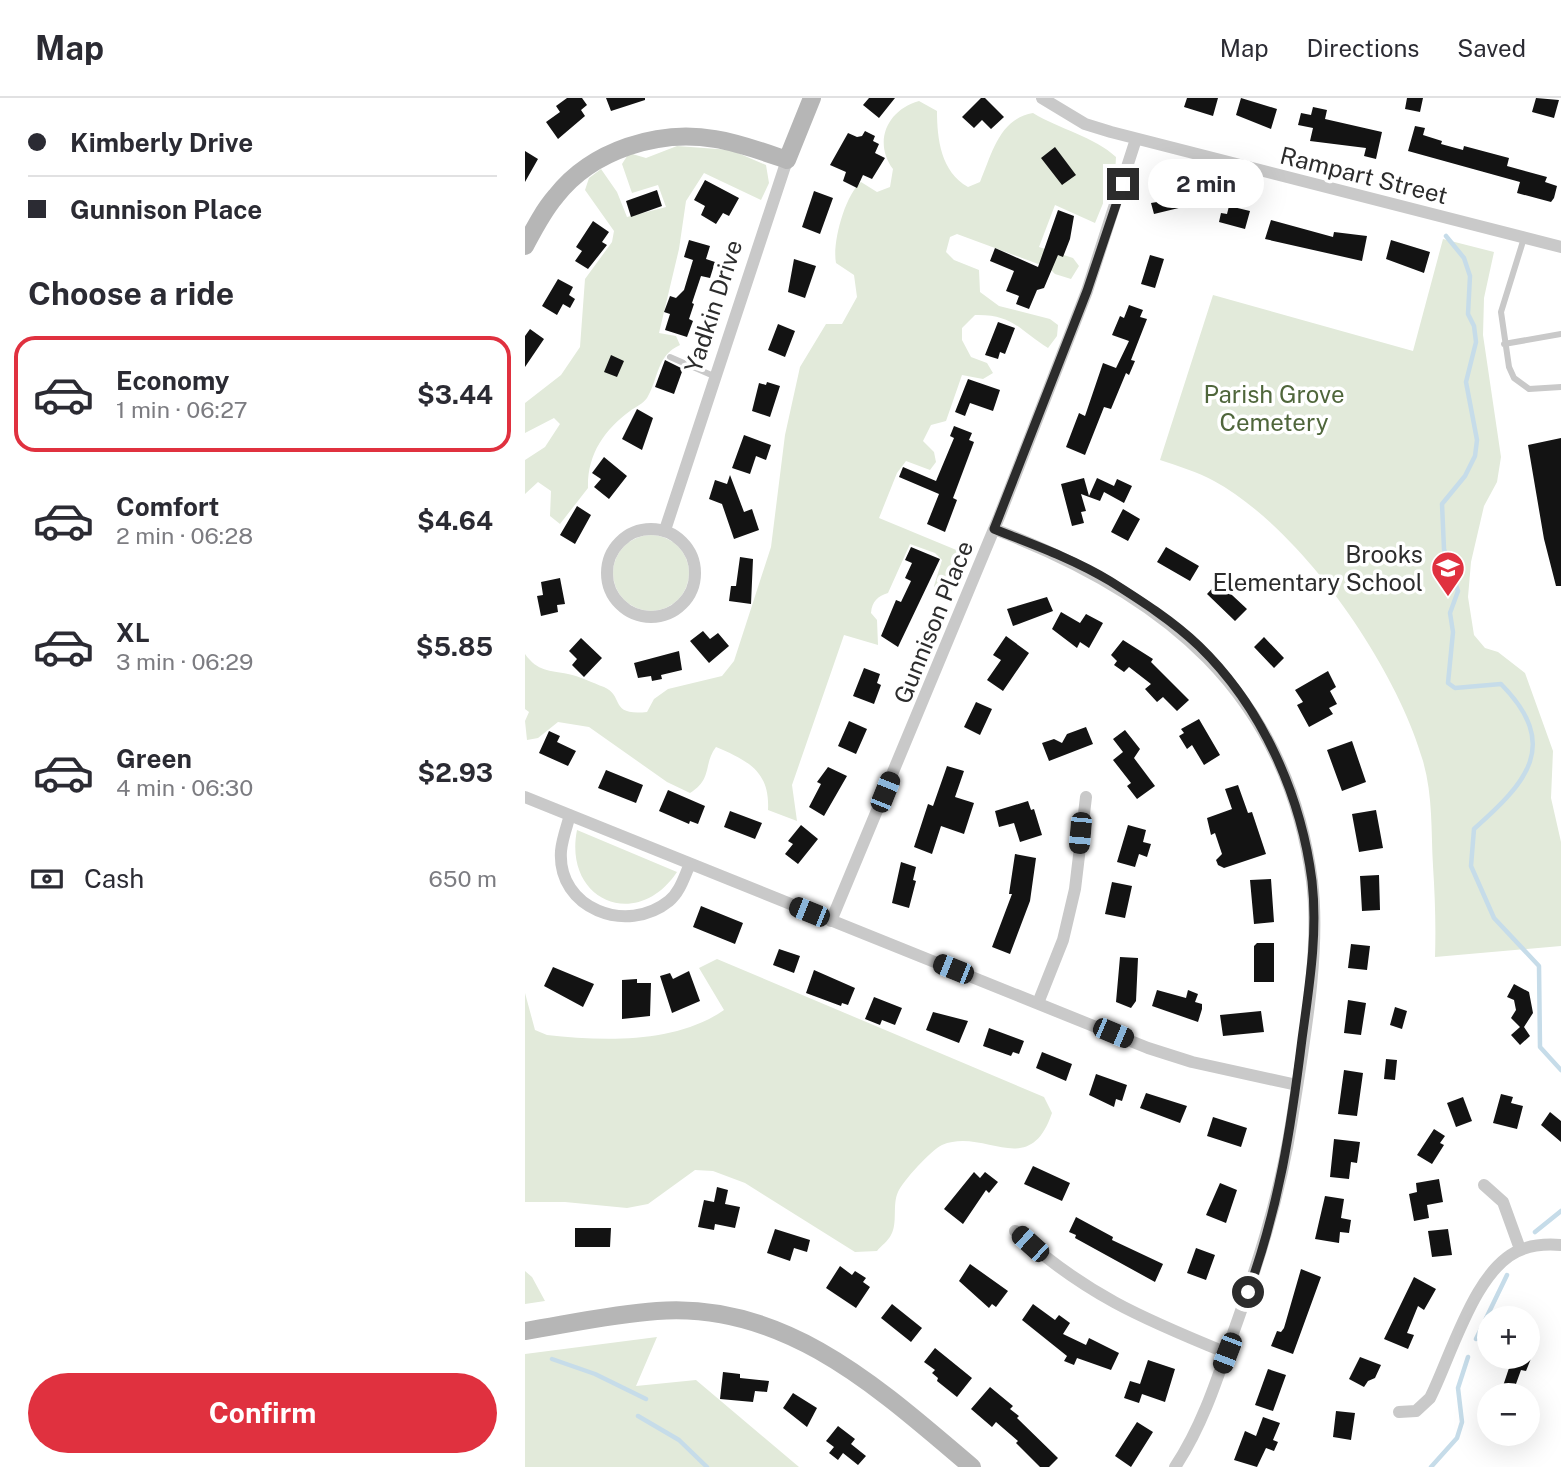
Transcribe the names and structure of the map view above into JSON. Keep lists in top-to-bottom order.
{
  "streets": {
    "main road": ["Yadkin Drive"],
    "street": ["Rampart Street", "Gunnison Place"]
  },
  "crossings": [
    ["Rampart Street", "Gunnison Place"]
  ],
  "parks": ["Parish Grove Cemetery"],
  "places": {
    "school or university": ["Brooks Elementary School"]
  },
  "page": {
    "header": "Map",
    "nav": ["Map", "Directions", "Saved"],
    "banner": ["Kimberly Drive", "Gunnison Place"],
    "bubble": "2 min",
    "heading": "Choose a ride",
    "list": [
      {
        "name": "Economy",
        "note": "1 min · 06:27",
        "value": "$3.44"
      },
      {
        "name": "Comfort",
        "note": "2 min · 06:28",
        "value": "$4.64"
      },
      {
        "name": "XL",
        "note": "3 min · 06:29",
        "value": "$5.85"
      },
      {
        "name": "Green",
        "note": "4 min · 06:30",
        "value": "$2.93"
      }
    ],
    "pay": ["Cash", "650 m"],
    "map_buttons": ["+", "−"],
    "buttons": "Confirm"
  }
}
